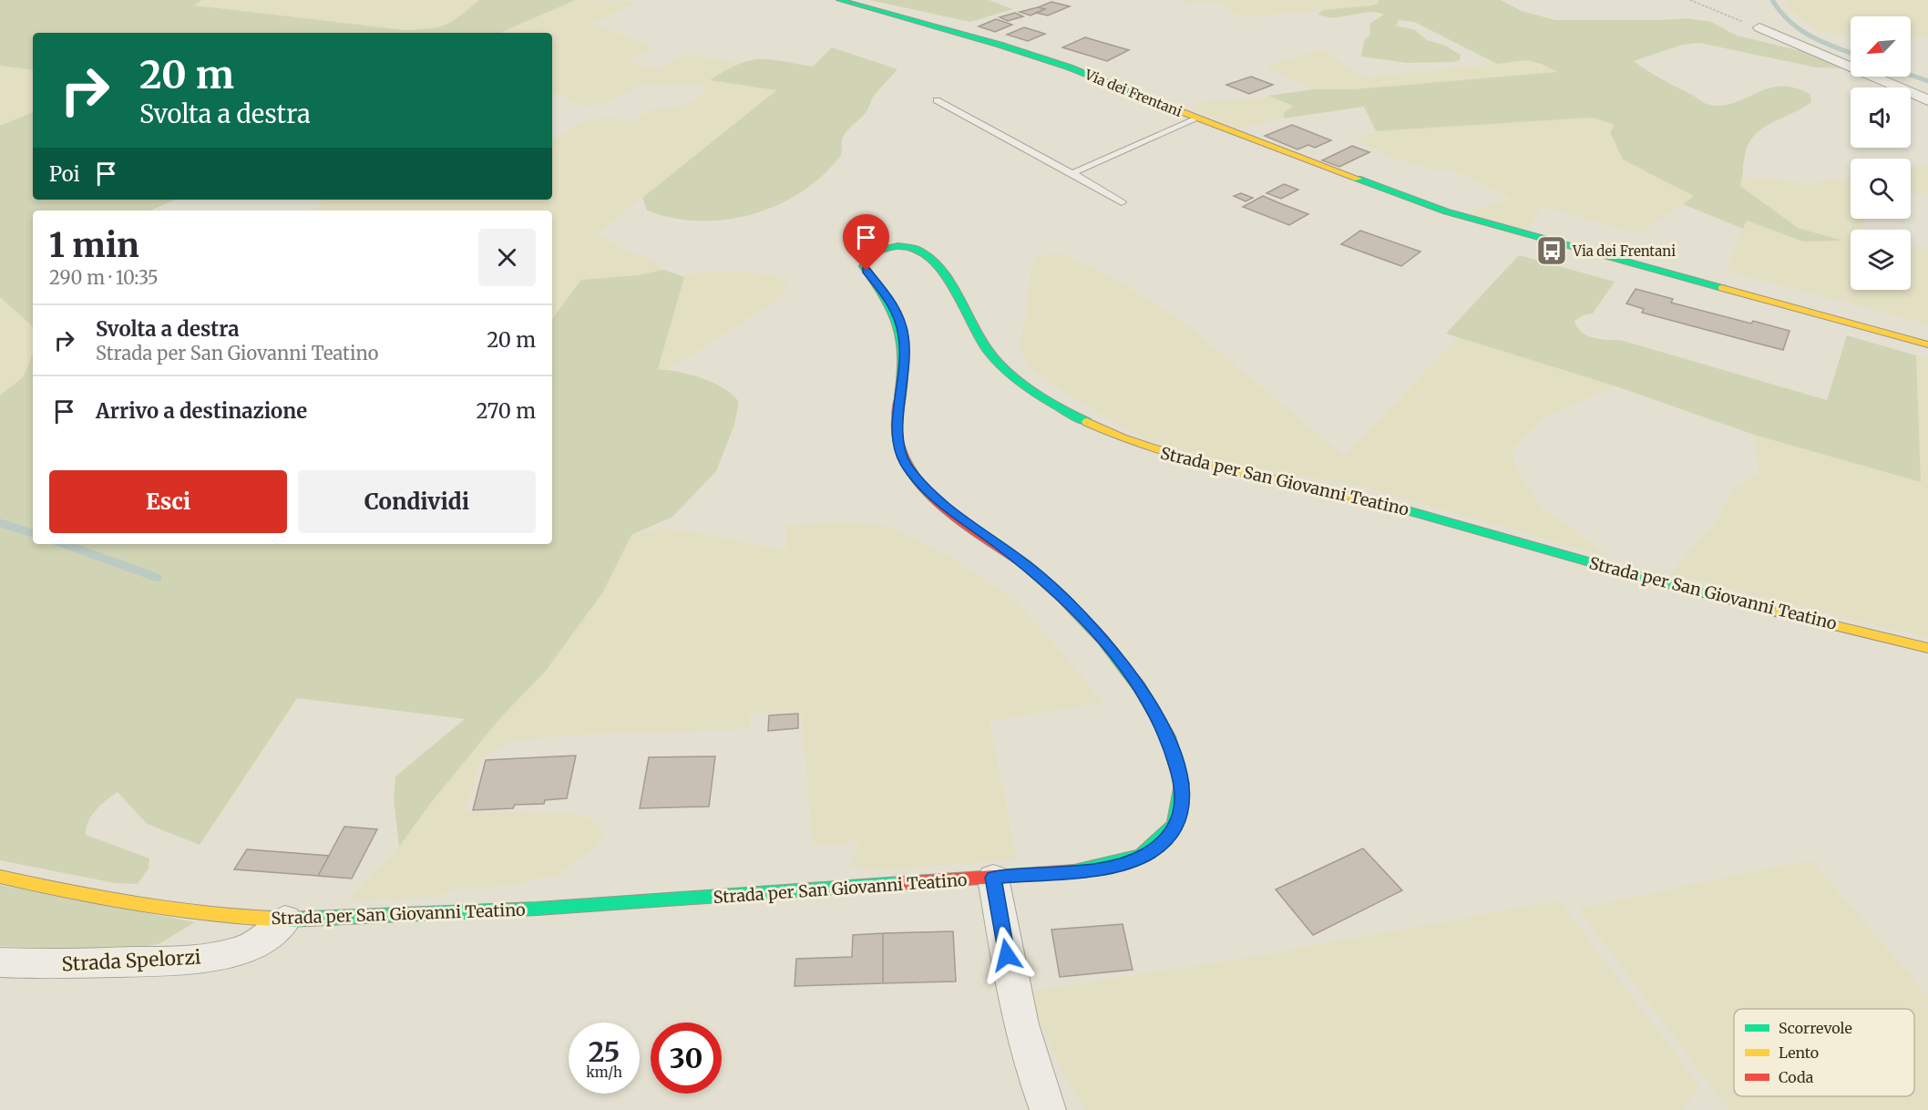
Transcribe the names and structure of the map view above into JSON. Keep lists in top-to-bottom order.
{
  "streets": {
    "street": ["Via dei Frentani", "Strada per San Giovanni Teatino", "Strada Spelorzi"]
  },
  "crossings": [
    ["Strada per San Giovanni Teatino", "Strada Spelorzi"]
  ],
  "places": {
    "bus stop": ["Via dei Frentani"]
  },
  "legend": ["Scorrevole", "Lento", "Coda"],
  "north": "bottom left",
  "page": {
    "turn": ["20 m", "Svolta a destra"],
    "then": "Poi",
    "heading": ["1 min", "290 m · 10:35"],
    "list": [
      {
        "name": "Svolta a destra",
        "note": "Strada per San Giovanni Teatino",
        "value": "20 m"
      },
      {
        "name": "Arrivo a destinazione",
        "value": "270 m"
      }
    ],
    "buttons": ["Esci", "Condividi"],
    "speed": "25 km/h",
    "limit": "30"
  }
}
